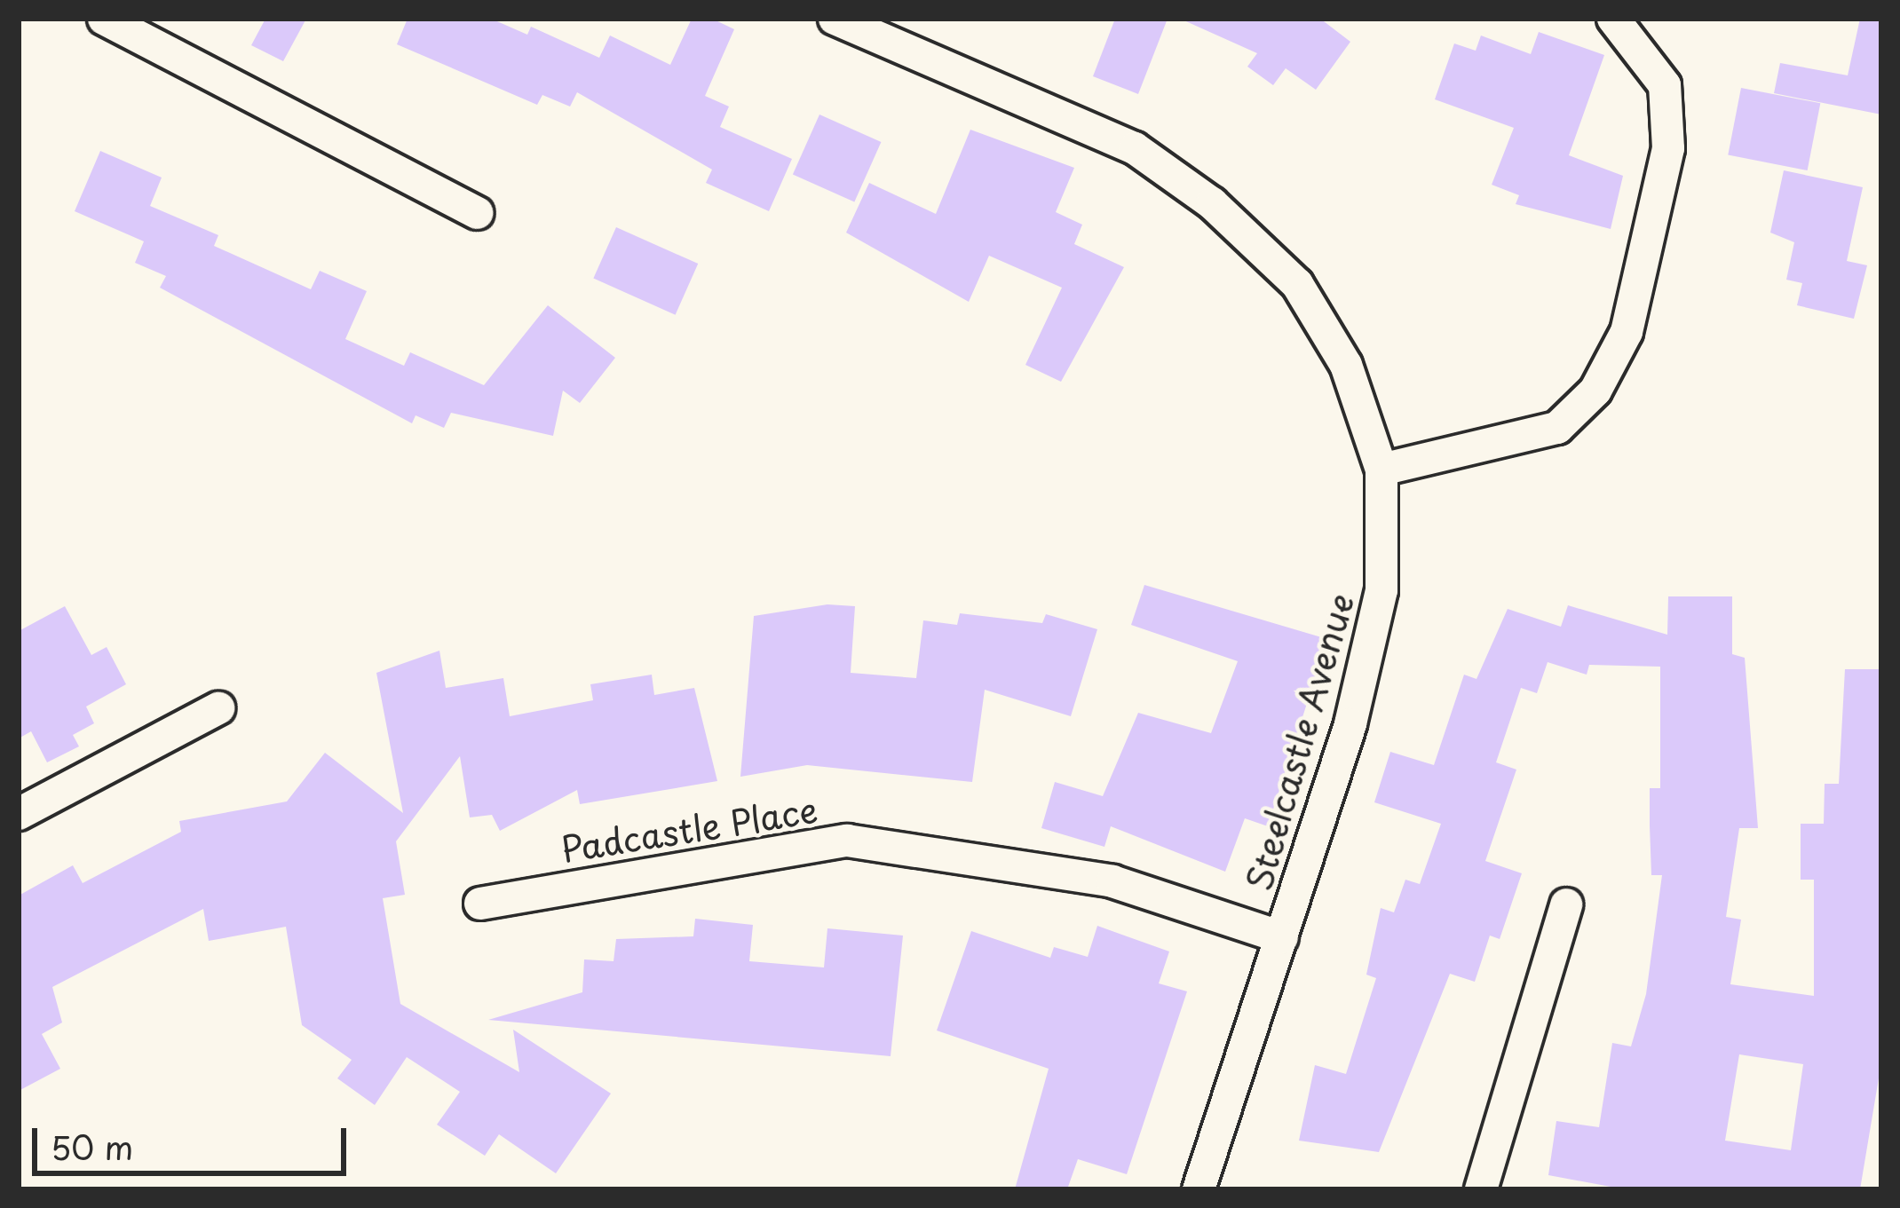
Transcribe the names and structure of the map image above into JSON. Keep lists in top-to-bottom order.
{
  "streets": {
    "street": ["Steelcastle Avenue", "Padcastle Place"]
  },
  "crossings": [
    ["Steelcastle Avenue", "Padcastle Place"]
  ],
  "scale_bar": "50 m"
}
